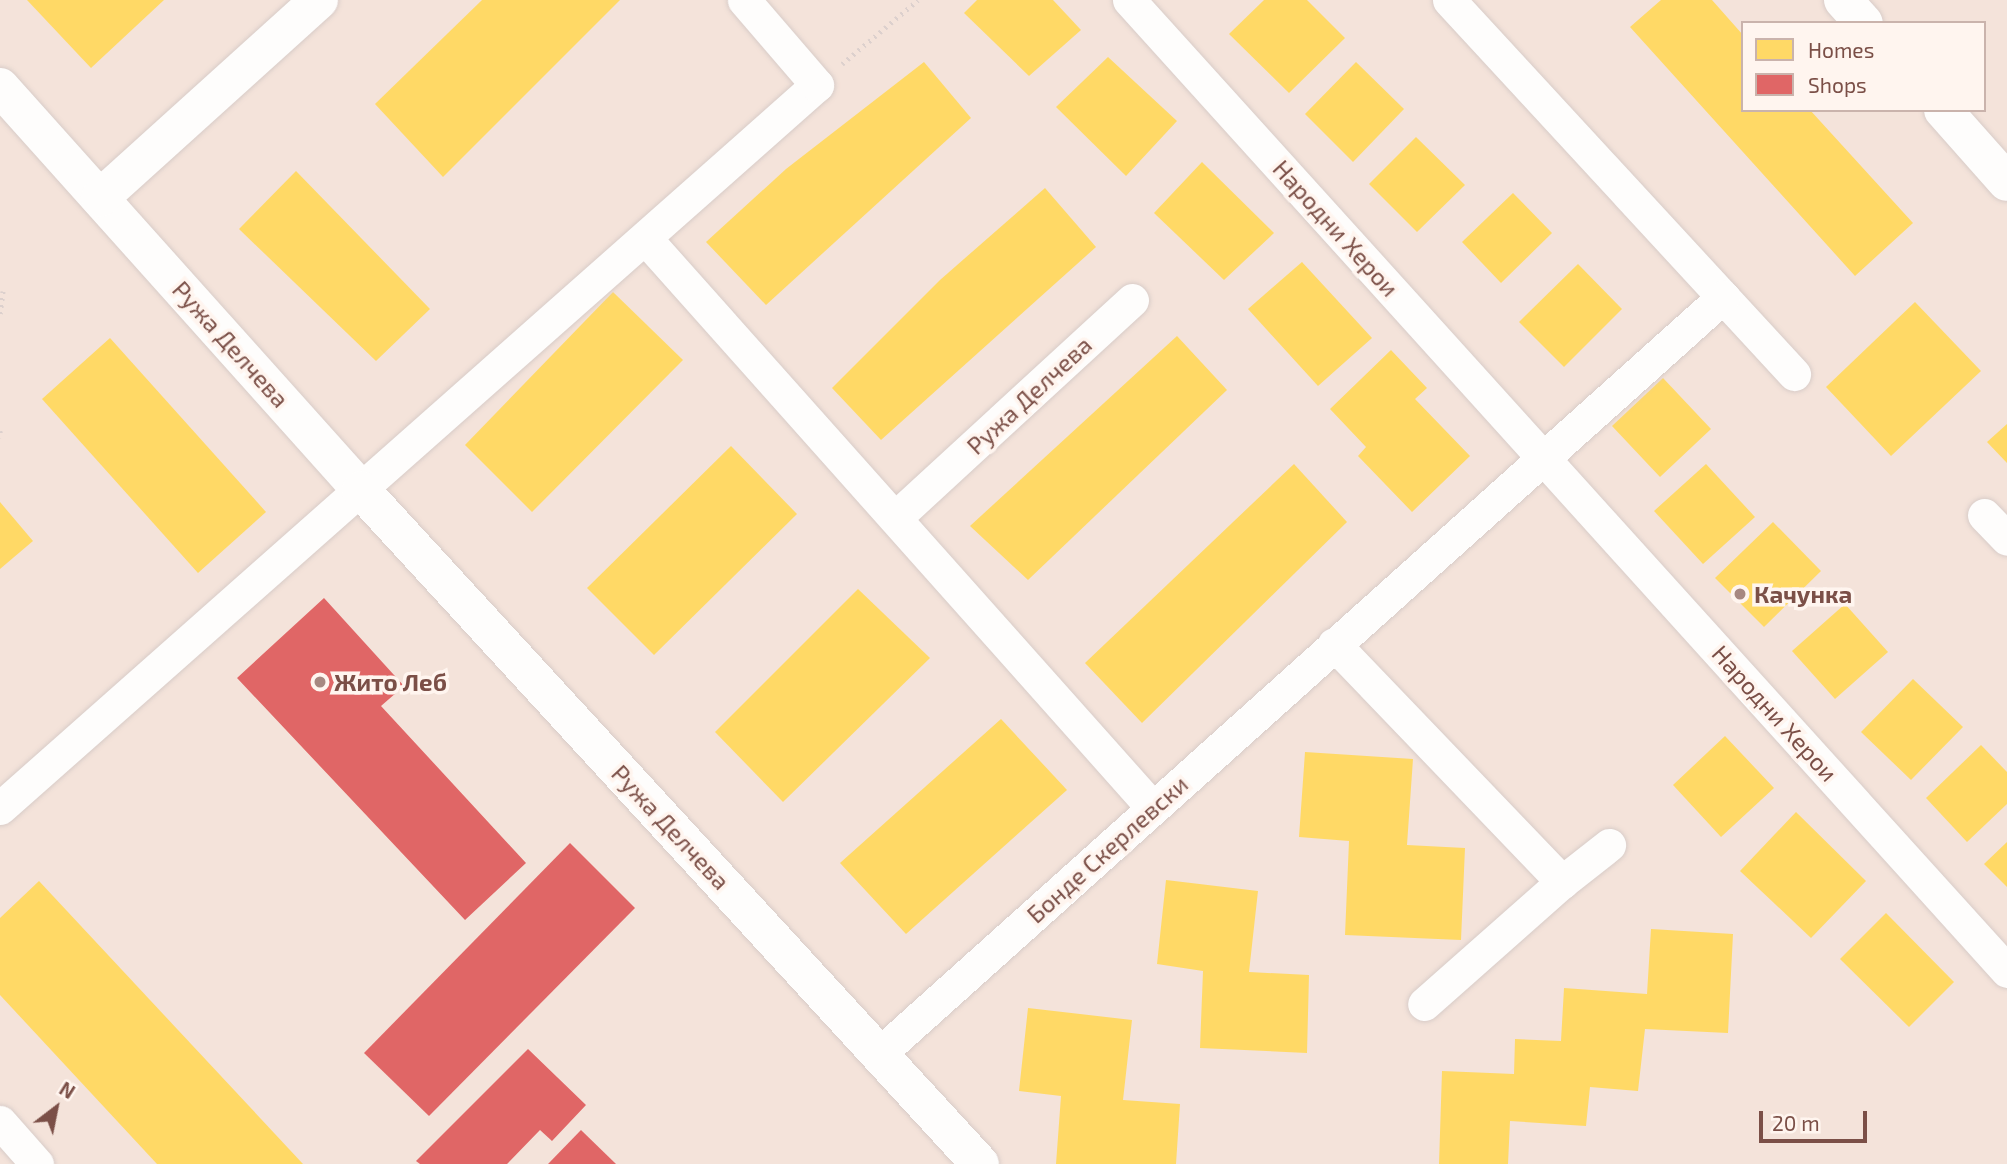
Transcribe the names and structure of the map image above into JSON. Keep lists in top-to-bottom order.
{
  "streets": {
    "street": ["Народни Херои", "Ружа Делчева", "Бонде Скерлевски"]
  },
  "crossings": [
    ["Народни Херои", "Бонде Скерлевски"],
    ["Ружа Делчева", "Бонде Скерлевски"]
  ],
  "places": ["Качунка", "Жито Леб"],
  "legend": ["Homes", "Shops"],
  "scale_bar": "20 m",
  "north": "top right"
}
